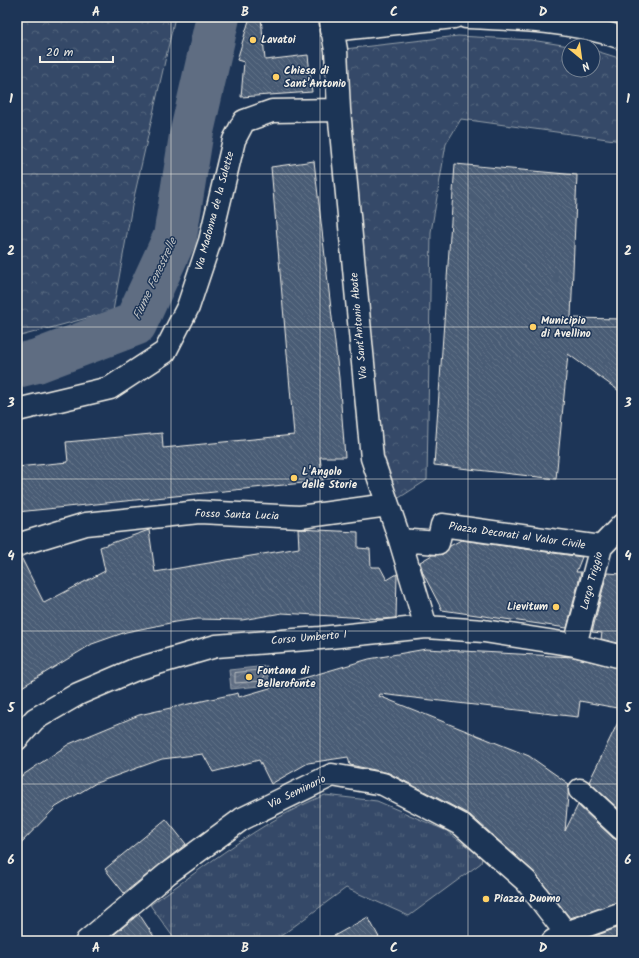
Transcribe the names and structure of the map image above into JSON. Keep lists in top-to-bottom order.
{
  "streets": {
    "street": [
      "Via Madonna de la Salette",
      "Via Sant'Antonio Abate",
      "Fosso Santa Lucia",
      "Piazza Decorati al Valor Civile",
      "Largo Triggio",
      "Corso Umberto I",
      "Via Seminario"
    ]
  },
  "crossings": [
    ["Via Madonna de la Salette", "Via Sant'Antonio Abate"],
    ["Via Sant'Antonio Abate", "Fosso Santa Lucia"],
    ["Via Sant'Antonio Abate", "Piazza Decorati al Valor Civile"],
    ["Via Sant'Antonio Abate", "Corso Umberto I"],
    ["Piazza Decorati al Valor Civile", "Largo Triggio"],
    ["Largo Triggio", "Corso Umberto I"]
  ],
  "water": ["Fiume Fenestrelle"],
  "places": [
    "Lavatoi",
    "Chiesa di Sant'Antonio",
    "Municipio di Avellino",
    "L'Angolo delle Storie",
    "Lievitum",
    "Fontana di Bellerofonte",
    "Piazza Duomo"
  ],
  "scale_bar": "20 m",
  "north": "bottom right",
  "grid": {
    "columns": [
      "A",
      "B",
      "C",
      "D"
    ],
    "rows": [
      "1",
      "2",
      "3",
      "4",
      "5",
      "6"
    ]
  }
}
